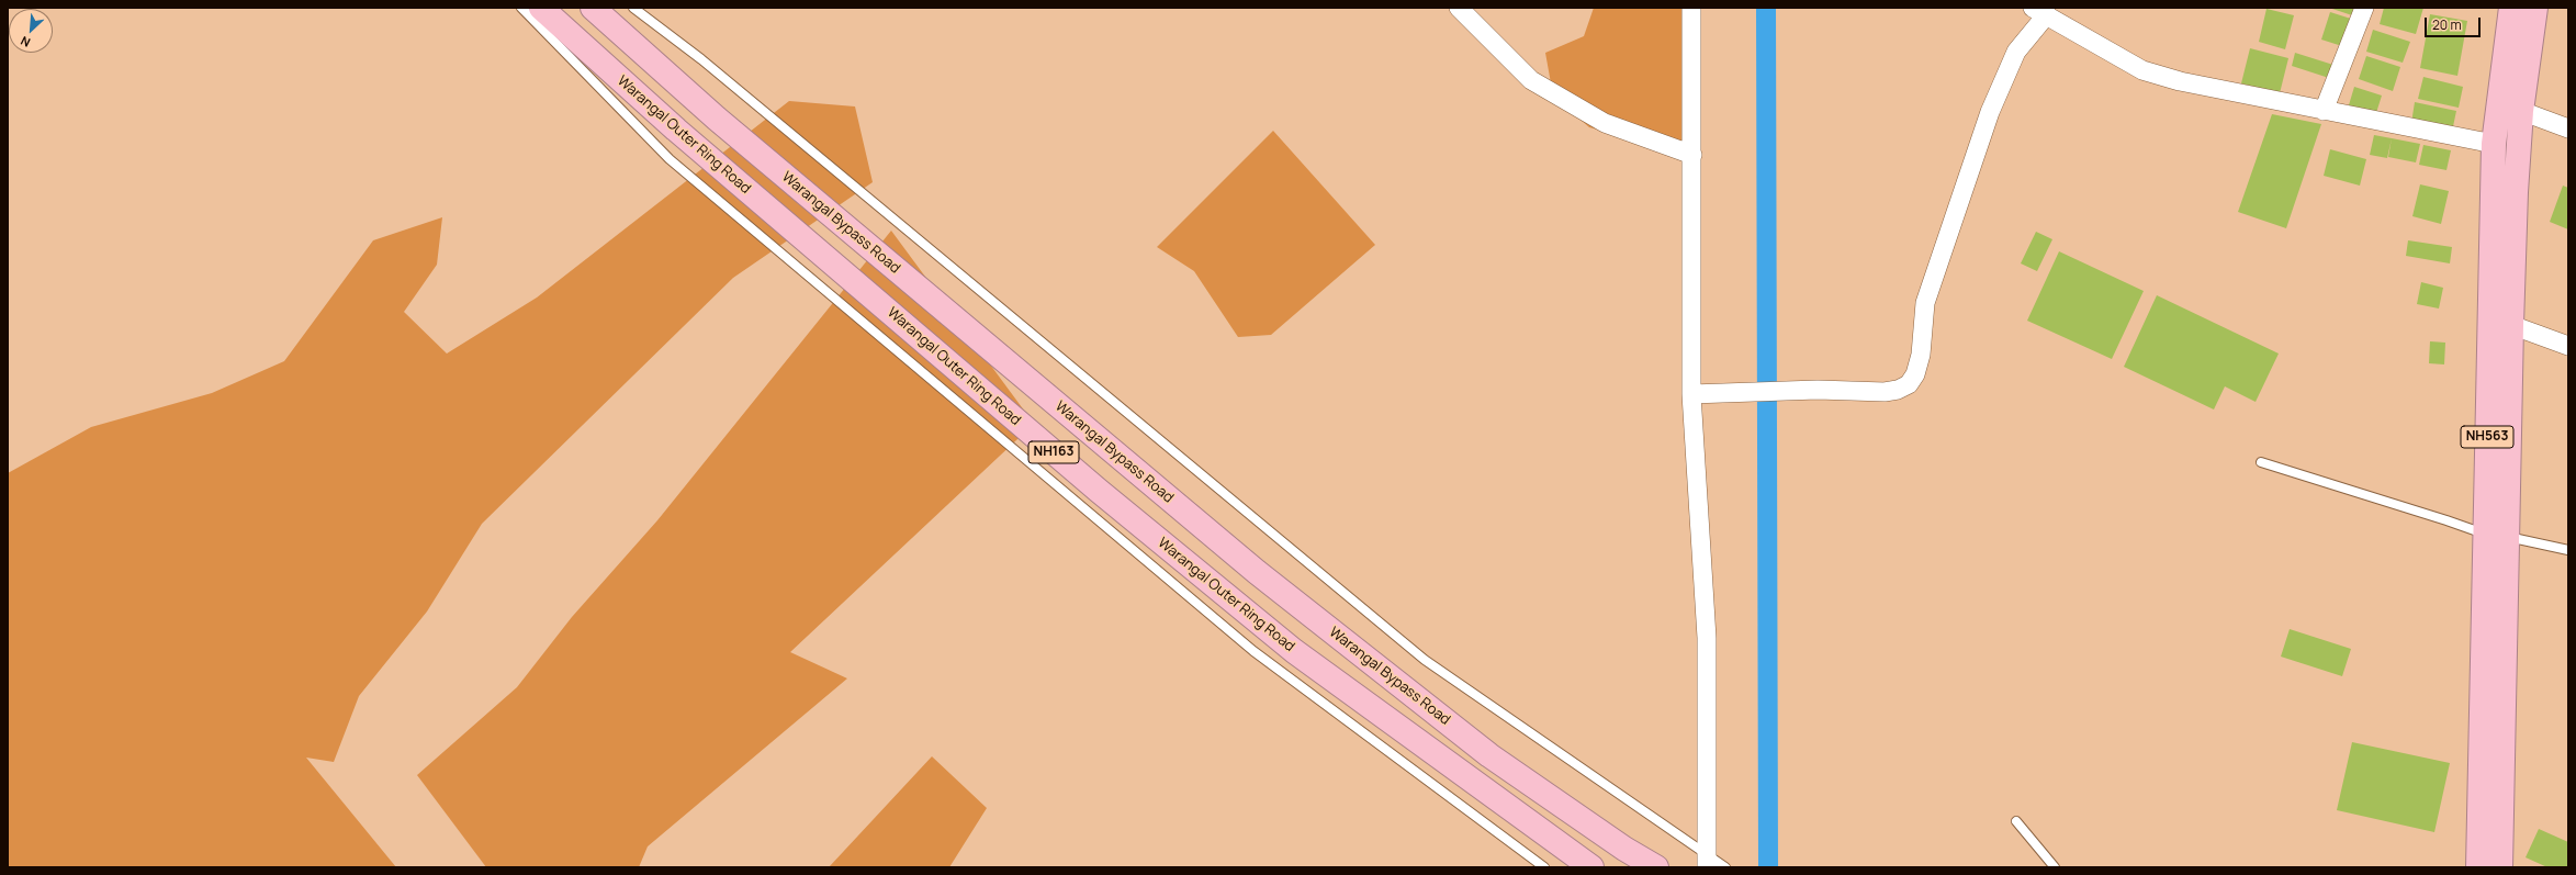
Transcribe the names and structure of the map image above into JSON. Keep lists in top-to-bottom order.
{
  "streets": {
    "highway": [
      "Warangal Outer Ring Road",
      "Warangal Bypass Road",
      "NH563",
      "NH163"
    ]
  },
  "scale_bar": "20 m",
  "north": "bottom left"
}
